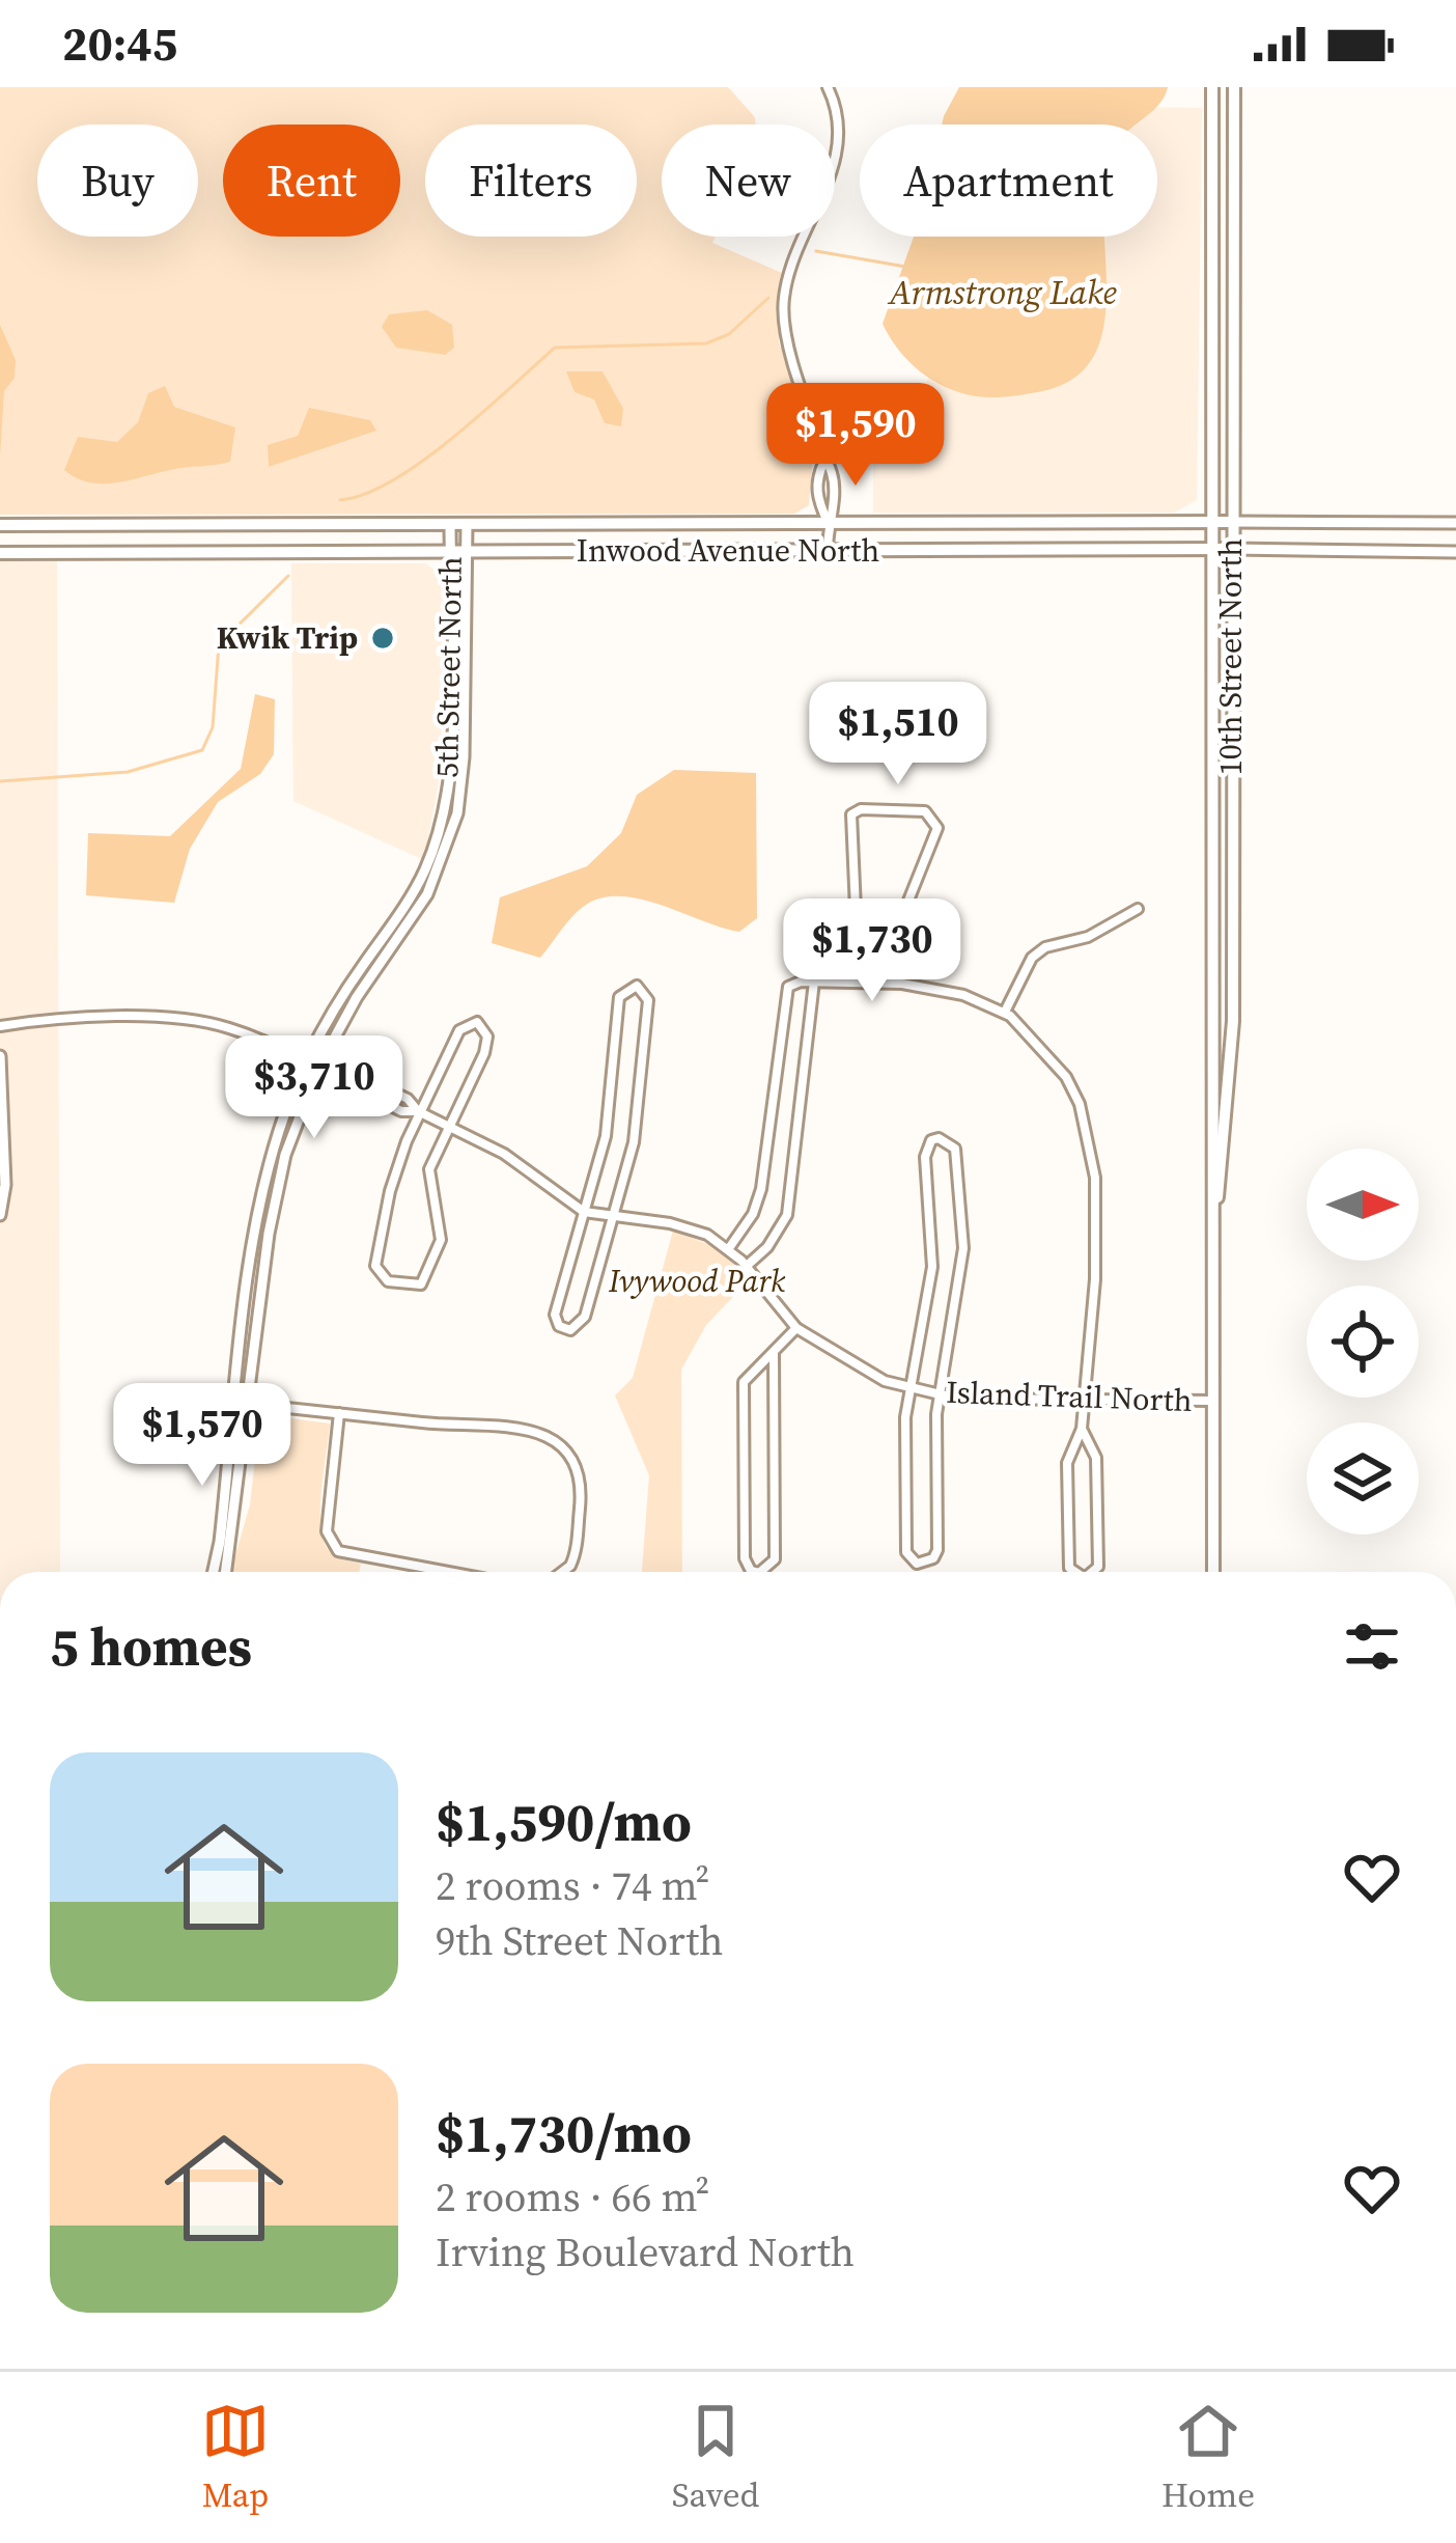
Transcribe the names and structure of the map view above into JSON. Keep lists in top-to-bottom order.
{
  "streets": {
    "main road": ["Inwood Avenue North", "10th Street North"],
    "street": ["5th Street North", "Island Trail North"]
  },
  "crossings": [
    ["Inwood Avenue North", "10th Street North"],
    ["Inwood Avenue North", "5th Street North"],
    ["10th Street North", "Island Trail North"],
    ["5th Street North", "Island Trail North"]
  ],
  "water": ["Armstrong Lake"],
  "parks": ["Ivywood Park"],
  "places": ["Kwik Trip"],
  "north": "right",
  "page": {
    "status": "20:45",
    "chip": [
      "Buy",
      "Rent",
      "Filters",
      "New",
      "Apartment"
    ],
    "price": [
      "$1,590",
      "$1,510",
      "$1,730",
      "$3,710",
      "$1,570"
    ],
    "heading": "5 homes",
    "list": [
      {
        "name": "$1,590/mo",
        "note": "2 rooms · 74 m² · 9th Street North"
      },
      {
        "name": "$1,730/mo",
        "note": "2 rooms · 66 m² · Irving Boulevard North"
      }
    ],
    "tabs": ["Map", "Saved", "Home"]
  }
}
